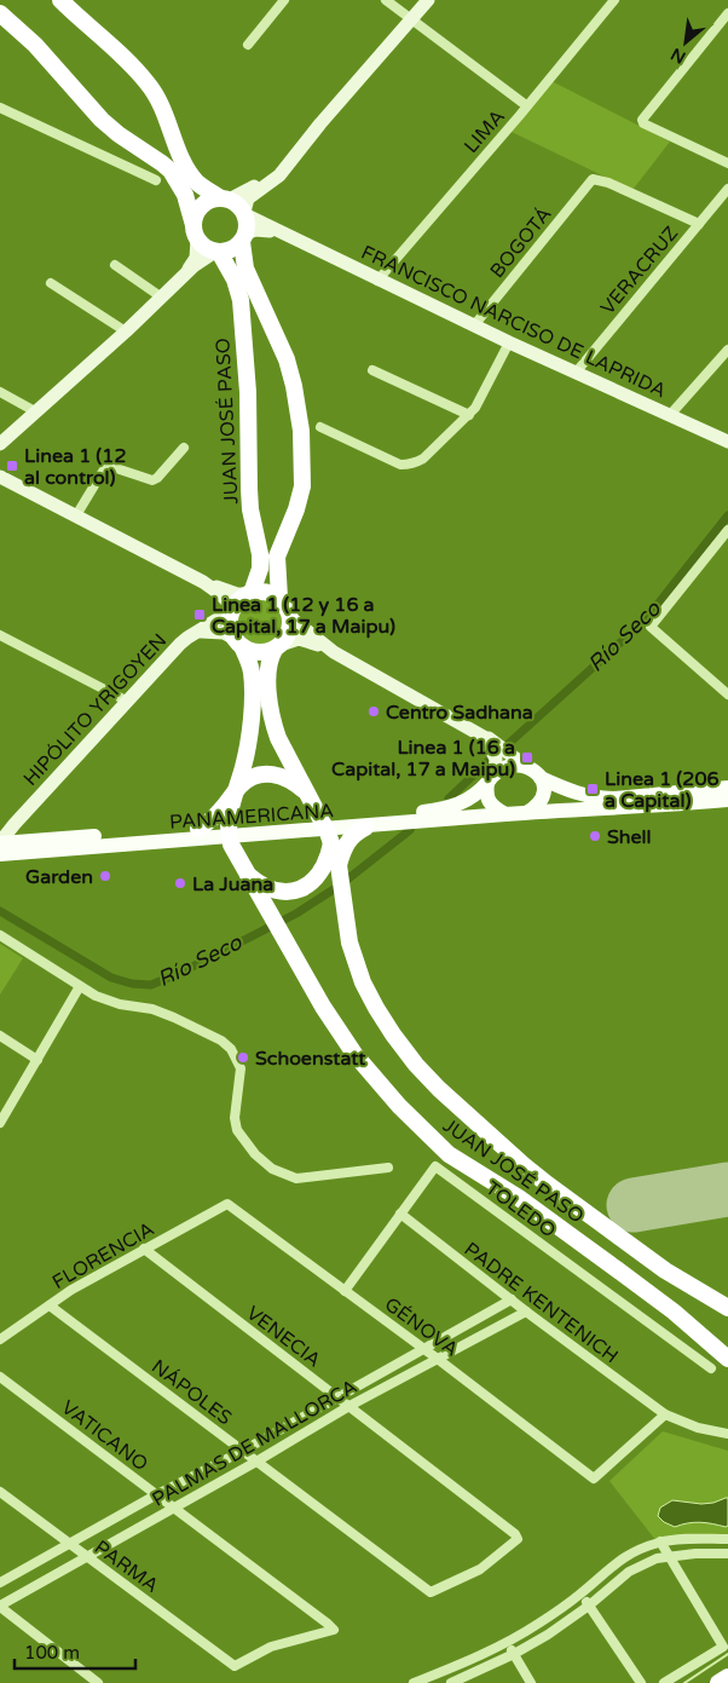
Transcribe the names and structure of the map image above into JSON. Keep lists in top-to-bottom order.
{
  "streets": {
    "highway": ["JUAN JOSÉ PASO"],
    "main road": ["PANAMERICANA"],
    "street": [
      "LIMA",
      "BOGOTÁ",
      "VERACRUZ",
      "FRANCISCO NARCISO DE LAPRIDA",
      "HIPÓLITO YRIGOYEN",
      "TOLEDO",
      "FLORENCIA",
      "PADRE KENTENICH",
      "GÉNOVA",
      "VENECIA",
      "NÁPOLES",
      "VATICANO",
      "PALMAS DE MALLORCA",
      "PARMA"
    ]
  },
  "crossings": [
    ["LIMA", "FRANCISCO NARCISO DE LAPRIDA"],
    ["BOGOTÁ", "VERACRUZ"],
    ["BOGOTÁ", "FRANCISCO NARCISO DE LAPRIDA"],
    ["VERACRUZ", "FRANCISCO NARCISO DE LAPRIDA"],
    ["FRANCISCO NARCISO DE LAPRIDA", "JUAN JOSÉ PASO"],
    ["JUAN JOSÉ PASO", "HIPÓLITO YRIGOYEN"],
    ["JUAN JOSÉ PASO", "PANAMERICANA"],
    ["HIPÓLITO YRIGOYEN", "PANAMERICANA"],
    ["TOLEDO", "PADRE KENTENICH"],
    ["TOLEDO", "GÉNOVA"],
    ["FLORENCIA", "GÉNOVA"],
    ["FLORENCIA", "VENECIA"],
    ["FLORENCIA", "NÁPOLES"],
    ["PADRE KENTENICH", "GÉNOVA"],
    ["PADRE KENTENICH", "PALMAS DE MALLORCA"],
    ["GÉNOVA", "PALMAS DE MALLORCA"],
    ["VENECIA", "NÁPOLES"],
    ["VENECIA", "PALMAS DE MALLORCA"],
    ["NÁPOLES", "PALMAS DE MALLORCA"],
    ["VATICANO", "PALMAS DE MALLORCA"],
    ["VATICANO", "PARMA"],
    ["PALMAS DE MALLORCA", "PARMA"]
  ],
  "water": ["Río Seco"],
  "places": {
    "transit": [
      "Linea 1 (12 al control)",
      "Linea 1 (12 y 16 a Capital, 17 a Maipu)",
      "Linea 1 (16 a Capital, 17 a Maipu)",
      "Linea 1 (206 a Capital)"
    ],
    "other": [
      "Centro Sadhana",
      "Shell",
      "Garden",
      "La Juana",
      "Schoenstatt"
    ]
  },
  "scale_bar": "100 m",
  "north": "bottom left"
}
